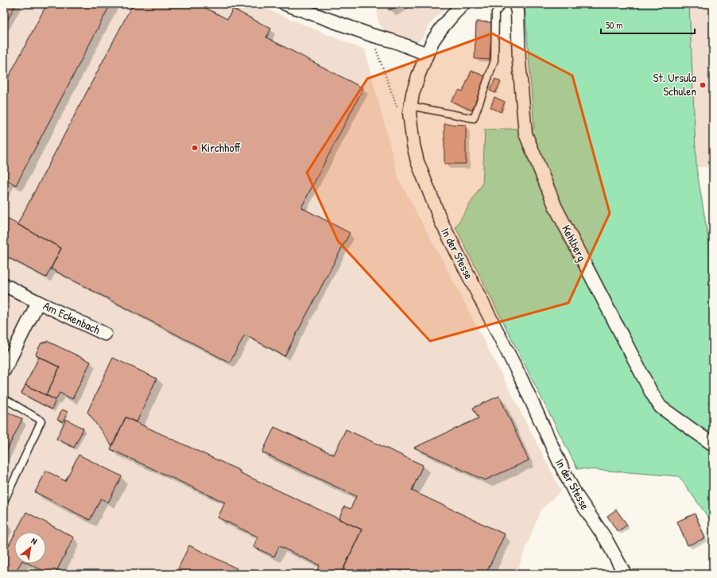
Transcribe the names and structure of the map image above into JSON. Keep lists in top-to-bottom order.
{
  "streets": {
    "street": ["Kehlberg", "In der Stesse", "Am Eckenbach"]
  },
  "places": ["St. Ursula Schulen", "Kirchhoff"],
  "scale_bar": "50 m",
  "north": "top right"
}
